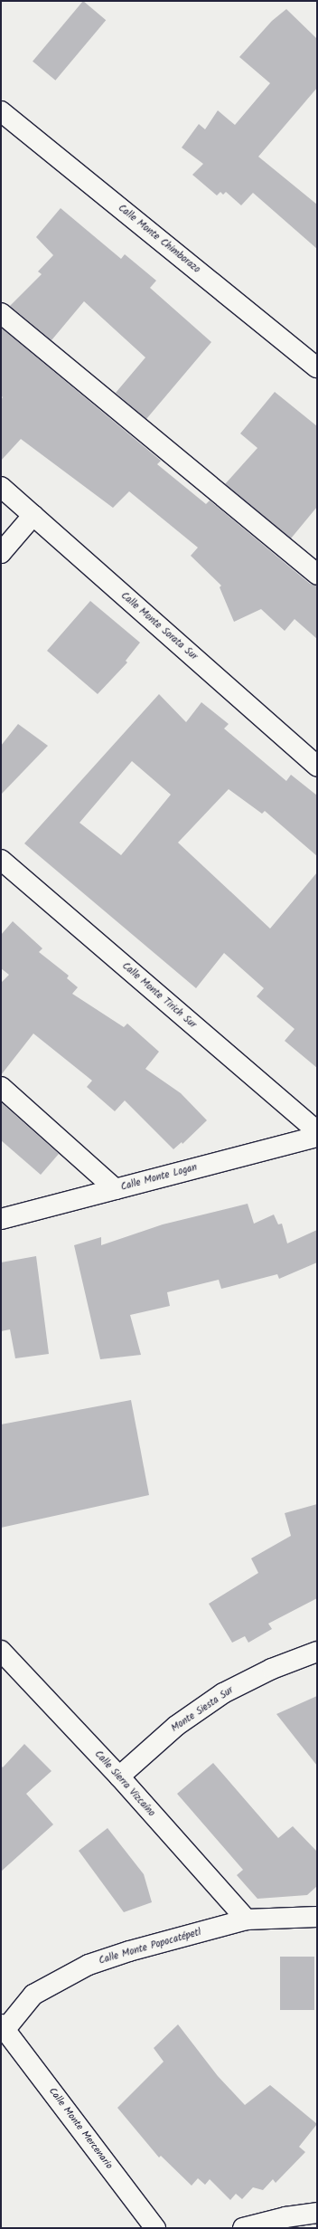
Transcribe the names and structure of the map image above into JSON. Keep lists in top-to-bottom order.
{
  "streets": {
    "street": [
      "Calle Monte Chimborazo",
      "Calle Monte Sorata Sur",
      "Calle Monte Tirich Sur",
      "Calle Monte Logan",
      "Monte Siesta Sur",
      "Calle Sierra Vizcaíno",
      "Calle Monte Popocatépetl",
      "Calle Monte Mercenario"
    ]
  },
  "crossings": [
    ["Monte Siesta Sur", "Calle Sierra Vizcaíno"],
    ["Calle Sierra Vizcaíno", "Calle Monte Popocatépetl"],
    ["Calle Monte Popocatépetl", "Calle Monte Mercenario"]
  ]
}
